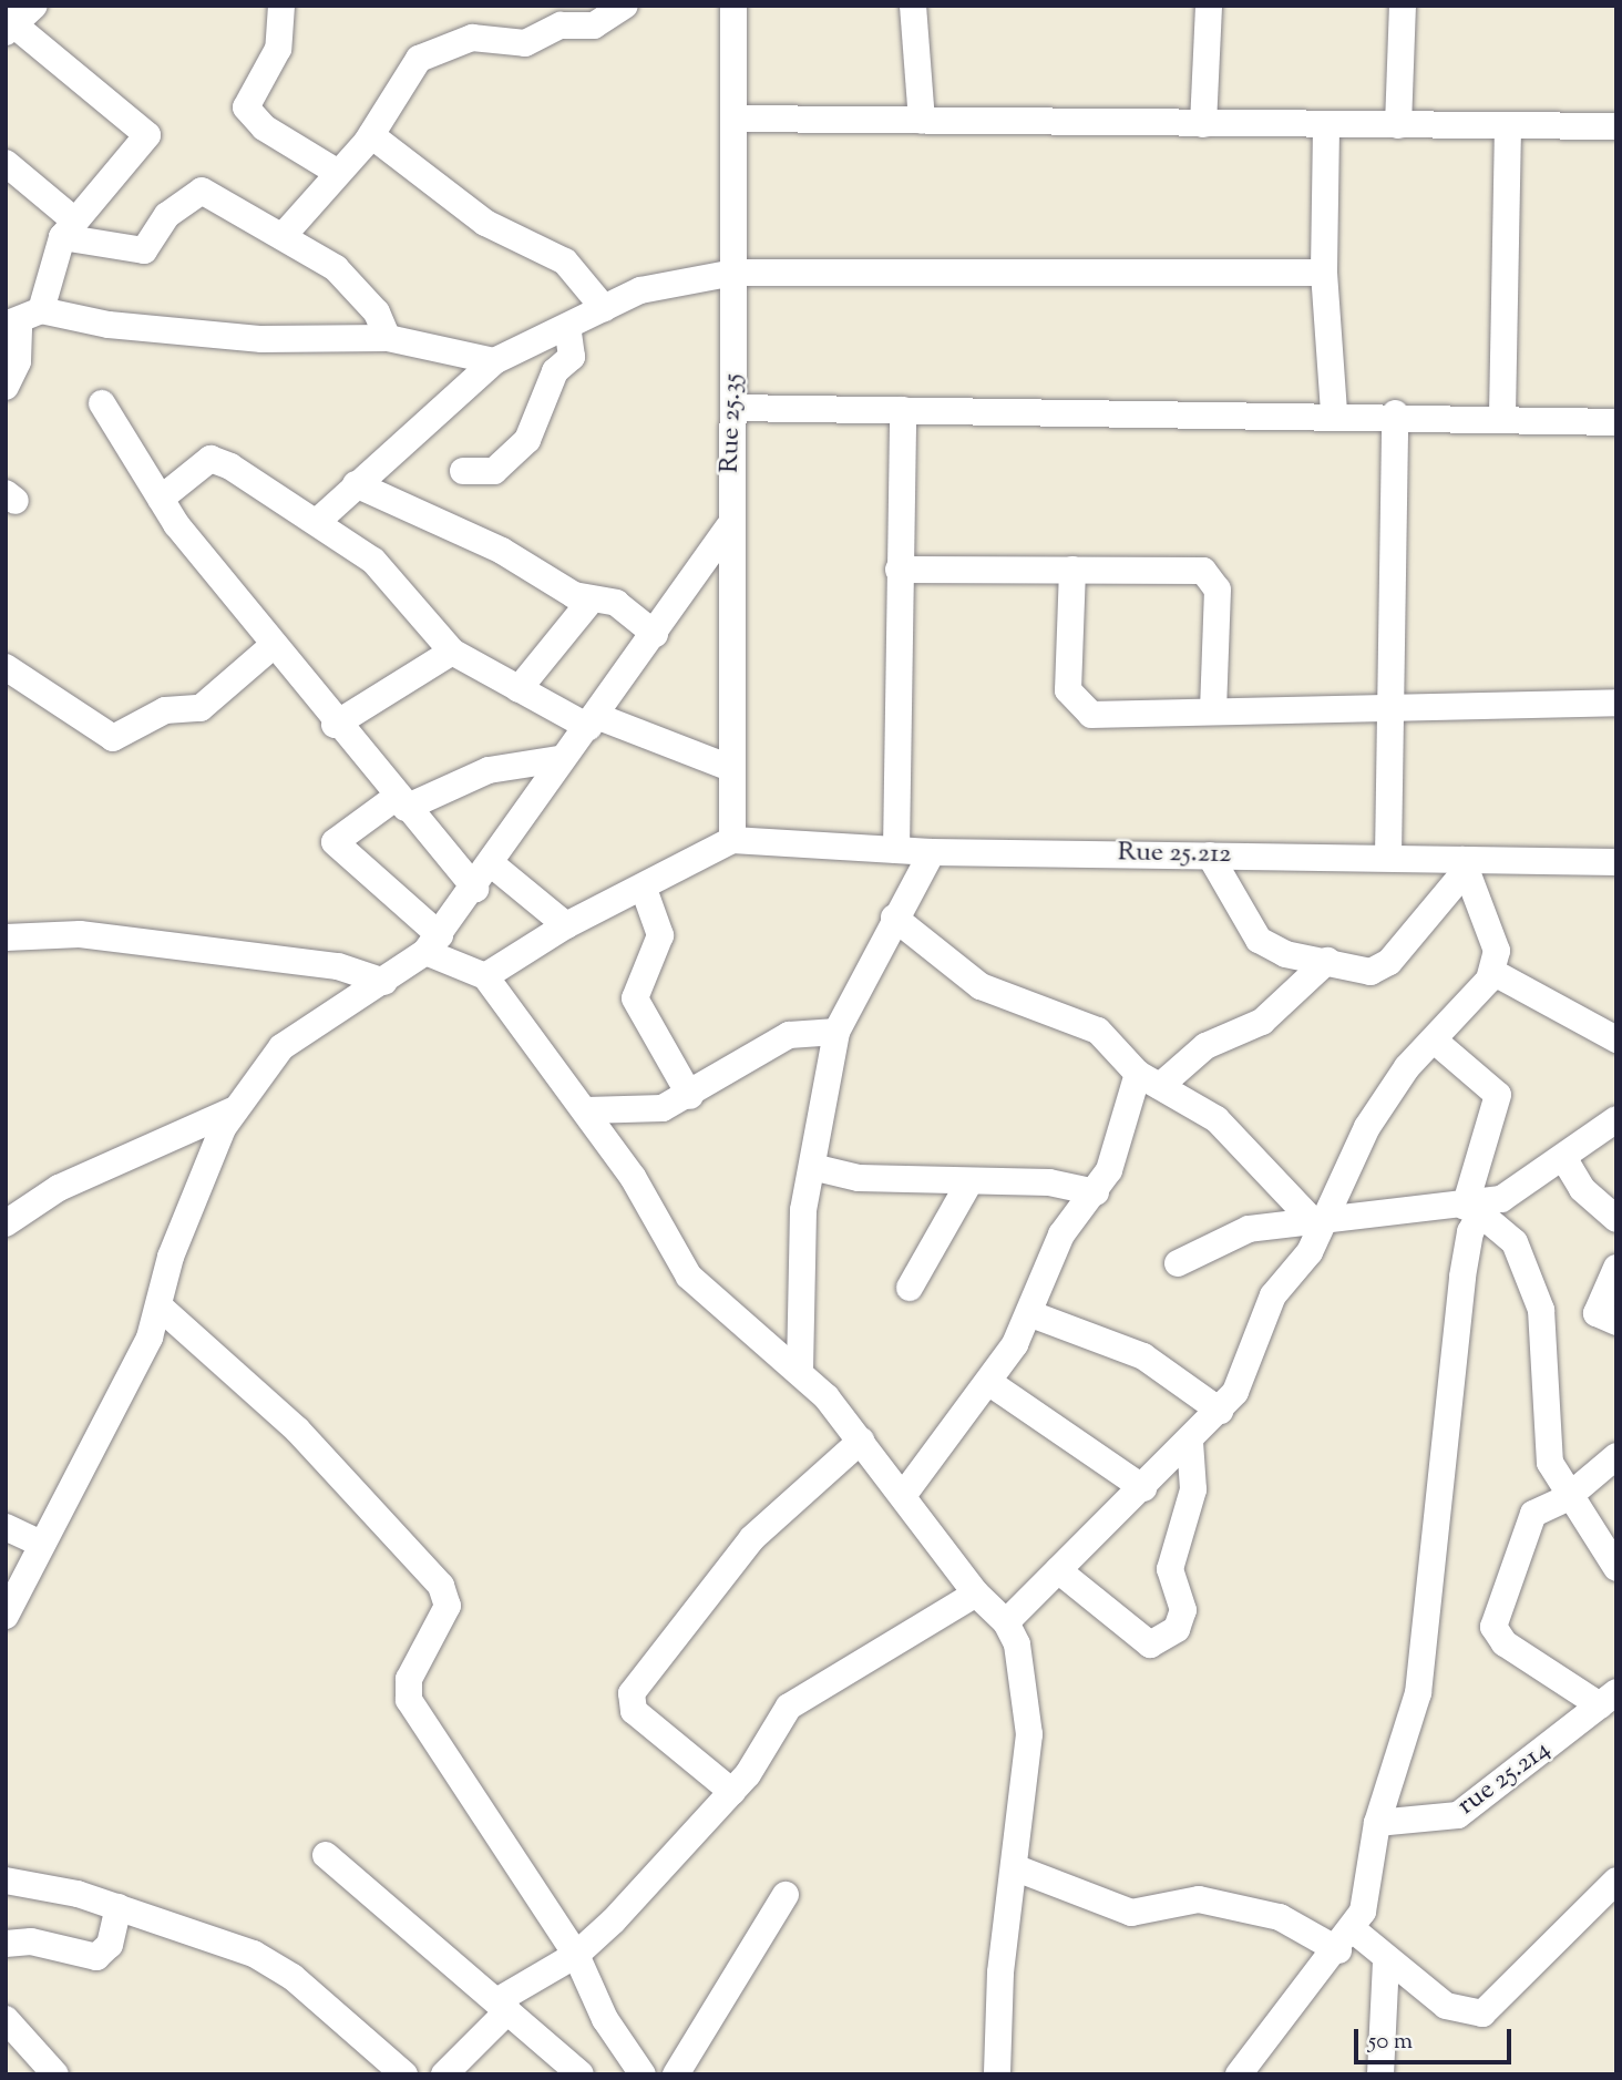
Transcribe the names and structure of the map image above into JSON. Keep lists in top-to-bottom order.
{
  "streets": {
    "street": ["Rue 25.35", "Rue 25.212", "rue 25.214"]
  },
  "crossings": [
    ["Rue 25.35", "Rue 25.212"]
  ],
  "scale_bar": "50 m"
}
